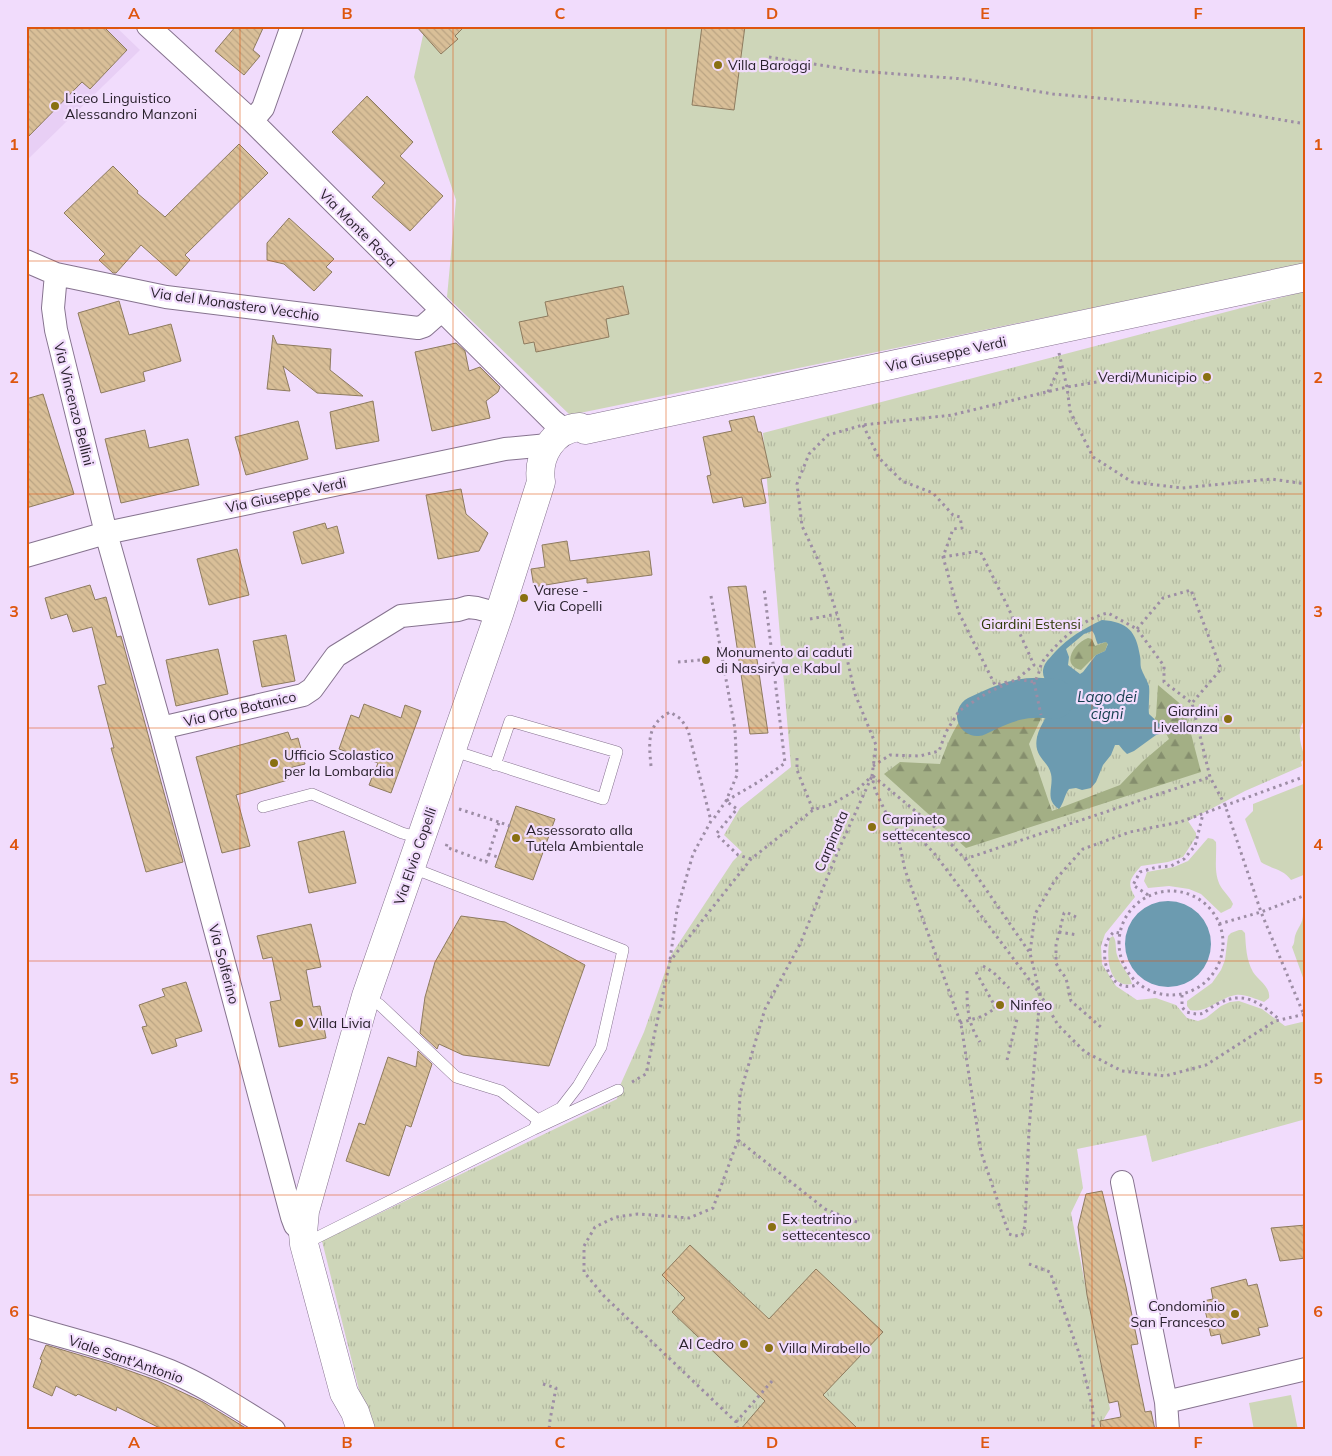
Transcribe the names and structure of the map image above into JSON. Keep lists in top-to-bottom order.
{
  "streets": {
    "main road": ["Via Giuseppe Verdi", "Via Elvio Copelli", "Via Solferino"],
    "street": [
      "Via Monte Rosa",
      "Via del Monastero Vecchio",
      "Via Vincenzo Bellini",
      "Via Orto Botanico",
      "Viale Sant'Antonio"
    ],
    "path": ["Carpinata"]
  },
  "crossings": [
    ["Via Monte Rosa", "Via del Monastero Vecchio"],
    ["Via Monte Rosa", "Via Giuseppe Verdi"],
    ["Via Monte Rosa", "Via Elvio Copelli"],
    ["Via del Monastero Vecchio", "Via Vincenzo Bellini"],
    ["Via Giuseppe Verdi", "Via Vincenzo Bellini"],
    ["Via Giuseppe Verdi", "Via Elvio Copelli"],
    ["Via Giuseppe Verdi", "Via Solferino"],
    ["Via Vincenzo Bellini", "Via Solferino"],
    ["Via Orto Botanico", "Via Elvio Copelli"],
    ["Via Orto Botanico", "Via Solferino"],
    ["Via Elvio Copelli", "Via Solferino"]
  ],
  "water": ["Lago dei cigni"],
  "parks": ["Giardini Estensi"],
  "places": [
    "Villa Baroggi",
    "Liceo Linguistico Alessandro Manzoni",
    "Verdi/Municipio",
    "Varese - Via Copelli",
    "Monumento ai caduti di Nassirya e Kabul",
    "Giardini Livellanza",
    "Ufficio Scolastico per la Lombardia",
    "Carpineto settecentesco",
    "Assessorato alla Tutela Ambientale",
    "Ninfeo",
    "Villa Livia",
    "Ex teatrino settecentesco",
    "Condominio San Francesco",
    "Al Cedro",
    "Villa Mirabello"
  ],
  "grid": {
    "columns": [
      "A",
      "B",
      "C",
      "D",
      "E",
      "F"
    ],
    "rows": [
      "1",
      "2",
      "3",
      "4",
      "5",
      "6"
    ]
  }
}
